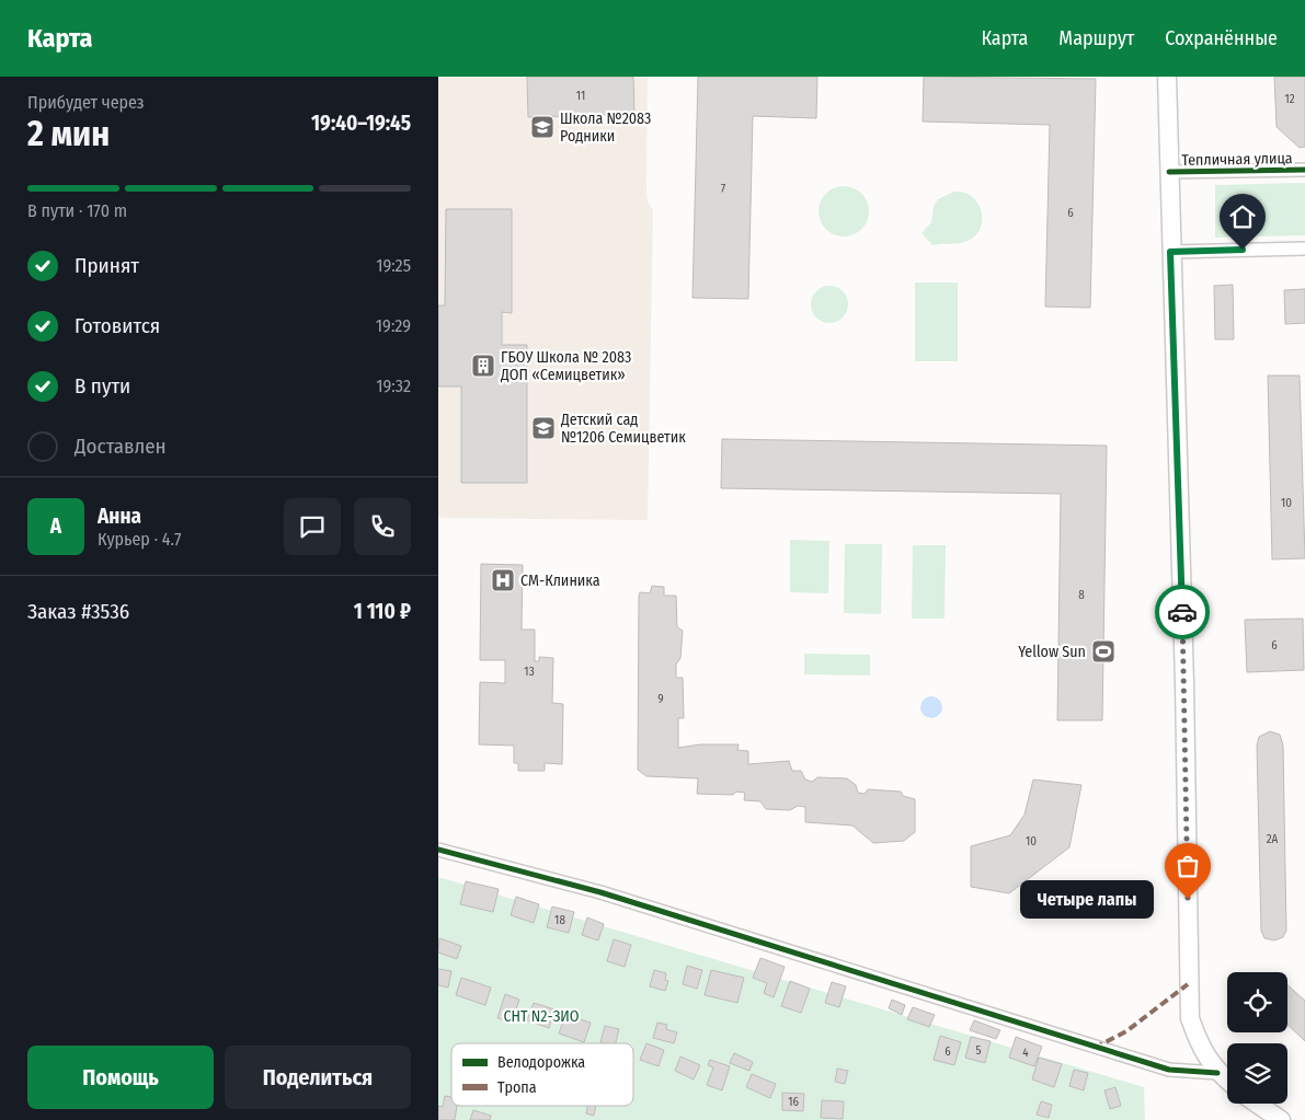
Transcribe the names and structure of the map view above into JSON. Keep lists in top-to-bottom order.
{
  "streets": {
    "street": ["Тепличная улица"]
  },
  "parks": ["СНТ N2-ЗИО"],
  "places": {
    "school or university": ["Школа №2083 Родники", "Детский сад №1206 Семицветик"],
    "building": ["ГБОУ Школа № 2083 ДОП «Семицветик»"],
    "hospital": ["СМ-Клиника"],
    "sports": ["Yellow Sun"],
    "other": ["Четыре лапы"]
  },
  "house_numbers": [
    "11",
    "12",
    "7",
    "6",
    "10",
    "8",
    "6",
    "13",
    "9",
    "2А",
    "10",
    "18",
    "5",
    "6",
    "4",
    "16"
  ],
  "legend": ["Велодорожка", "Тропа"],
  "page": {
    "header": "Карта",
    "nav": ["Карта", "Маршрут", "Сохранённые"],
    "heading": ["2 мин", "Прибудет через", "19:40–19:45"],
    "panel": [
      "Анна",
      "Курьер · 4.7",
      "Заказ #3536",
      "1 110 ₽"
    ],
    "bar": "В пути · 170 m",
    "list": [
      ["Принят", "19:25"],
      ["Готовится", "19:29"],
      ["В пути", "19:32"],
      "Доставлен"
    ],
    "round": "А",
    "bubble": "Четыре лапы",
    "buttons": ["Помощь", "Поделиться"]
  }
}
